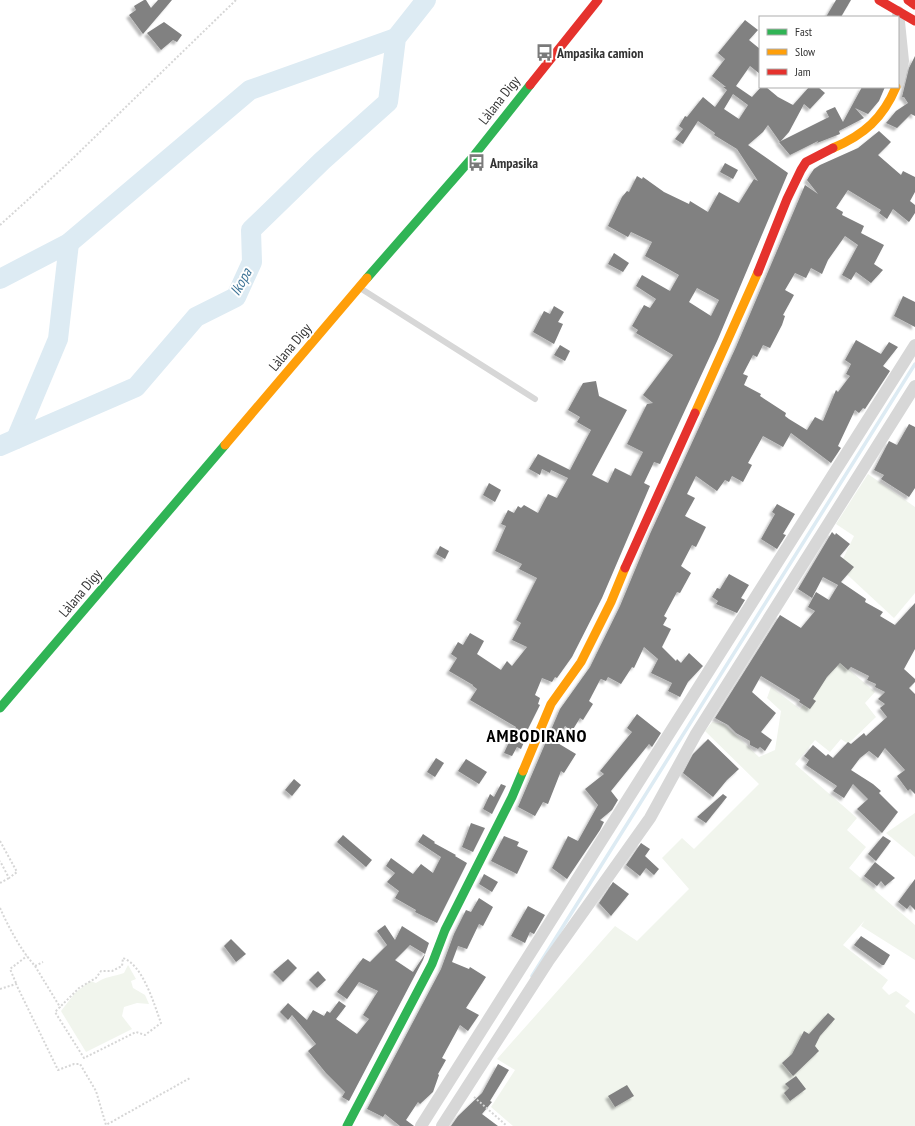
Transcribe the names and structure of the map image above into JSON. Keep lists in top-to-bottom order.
{
  "streets": {
    "street": ["Làlana Digy"]
  },
  "districts": ["AMBODIRANO"],
  "water": ["Ikopa"],
  "places": {
    "bus stop": ["Ampasika camion", "Ampasika"]
  },
  "legend": ["Fast", "Slow", "Jam"]
}
